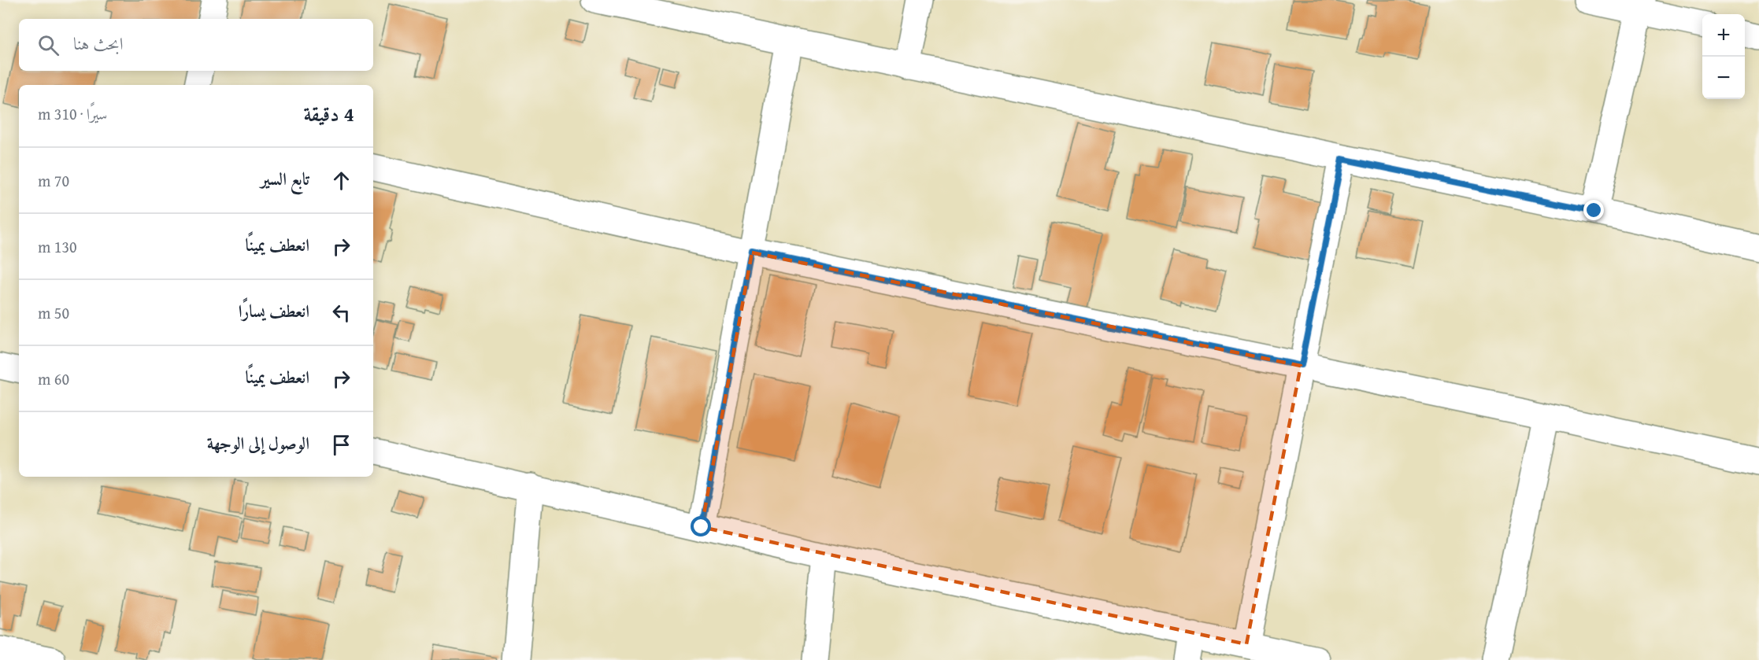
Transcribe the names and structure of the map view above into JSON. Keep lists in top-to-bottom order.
{
  "page": {
    "map_buttons": ["+", "−"],
    "search": "ابحث هنا",
    "heading": ["4 دقيقة", "سيرًا · 310 m"],
    "list": [
      ["تابع السير", "70 m"],
      ["انعطف يمينًا", "130 m"],
      ["انعطف يسارًا", "50 m"],
      ["انعطف يمينًا", "60 m"],
      "الوصول إلى الوجهة"
    ]
  }
}
